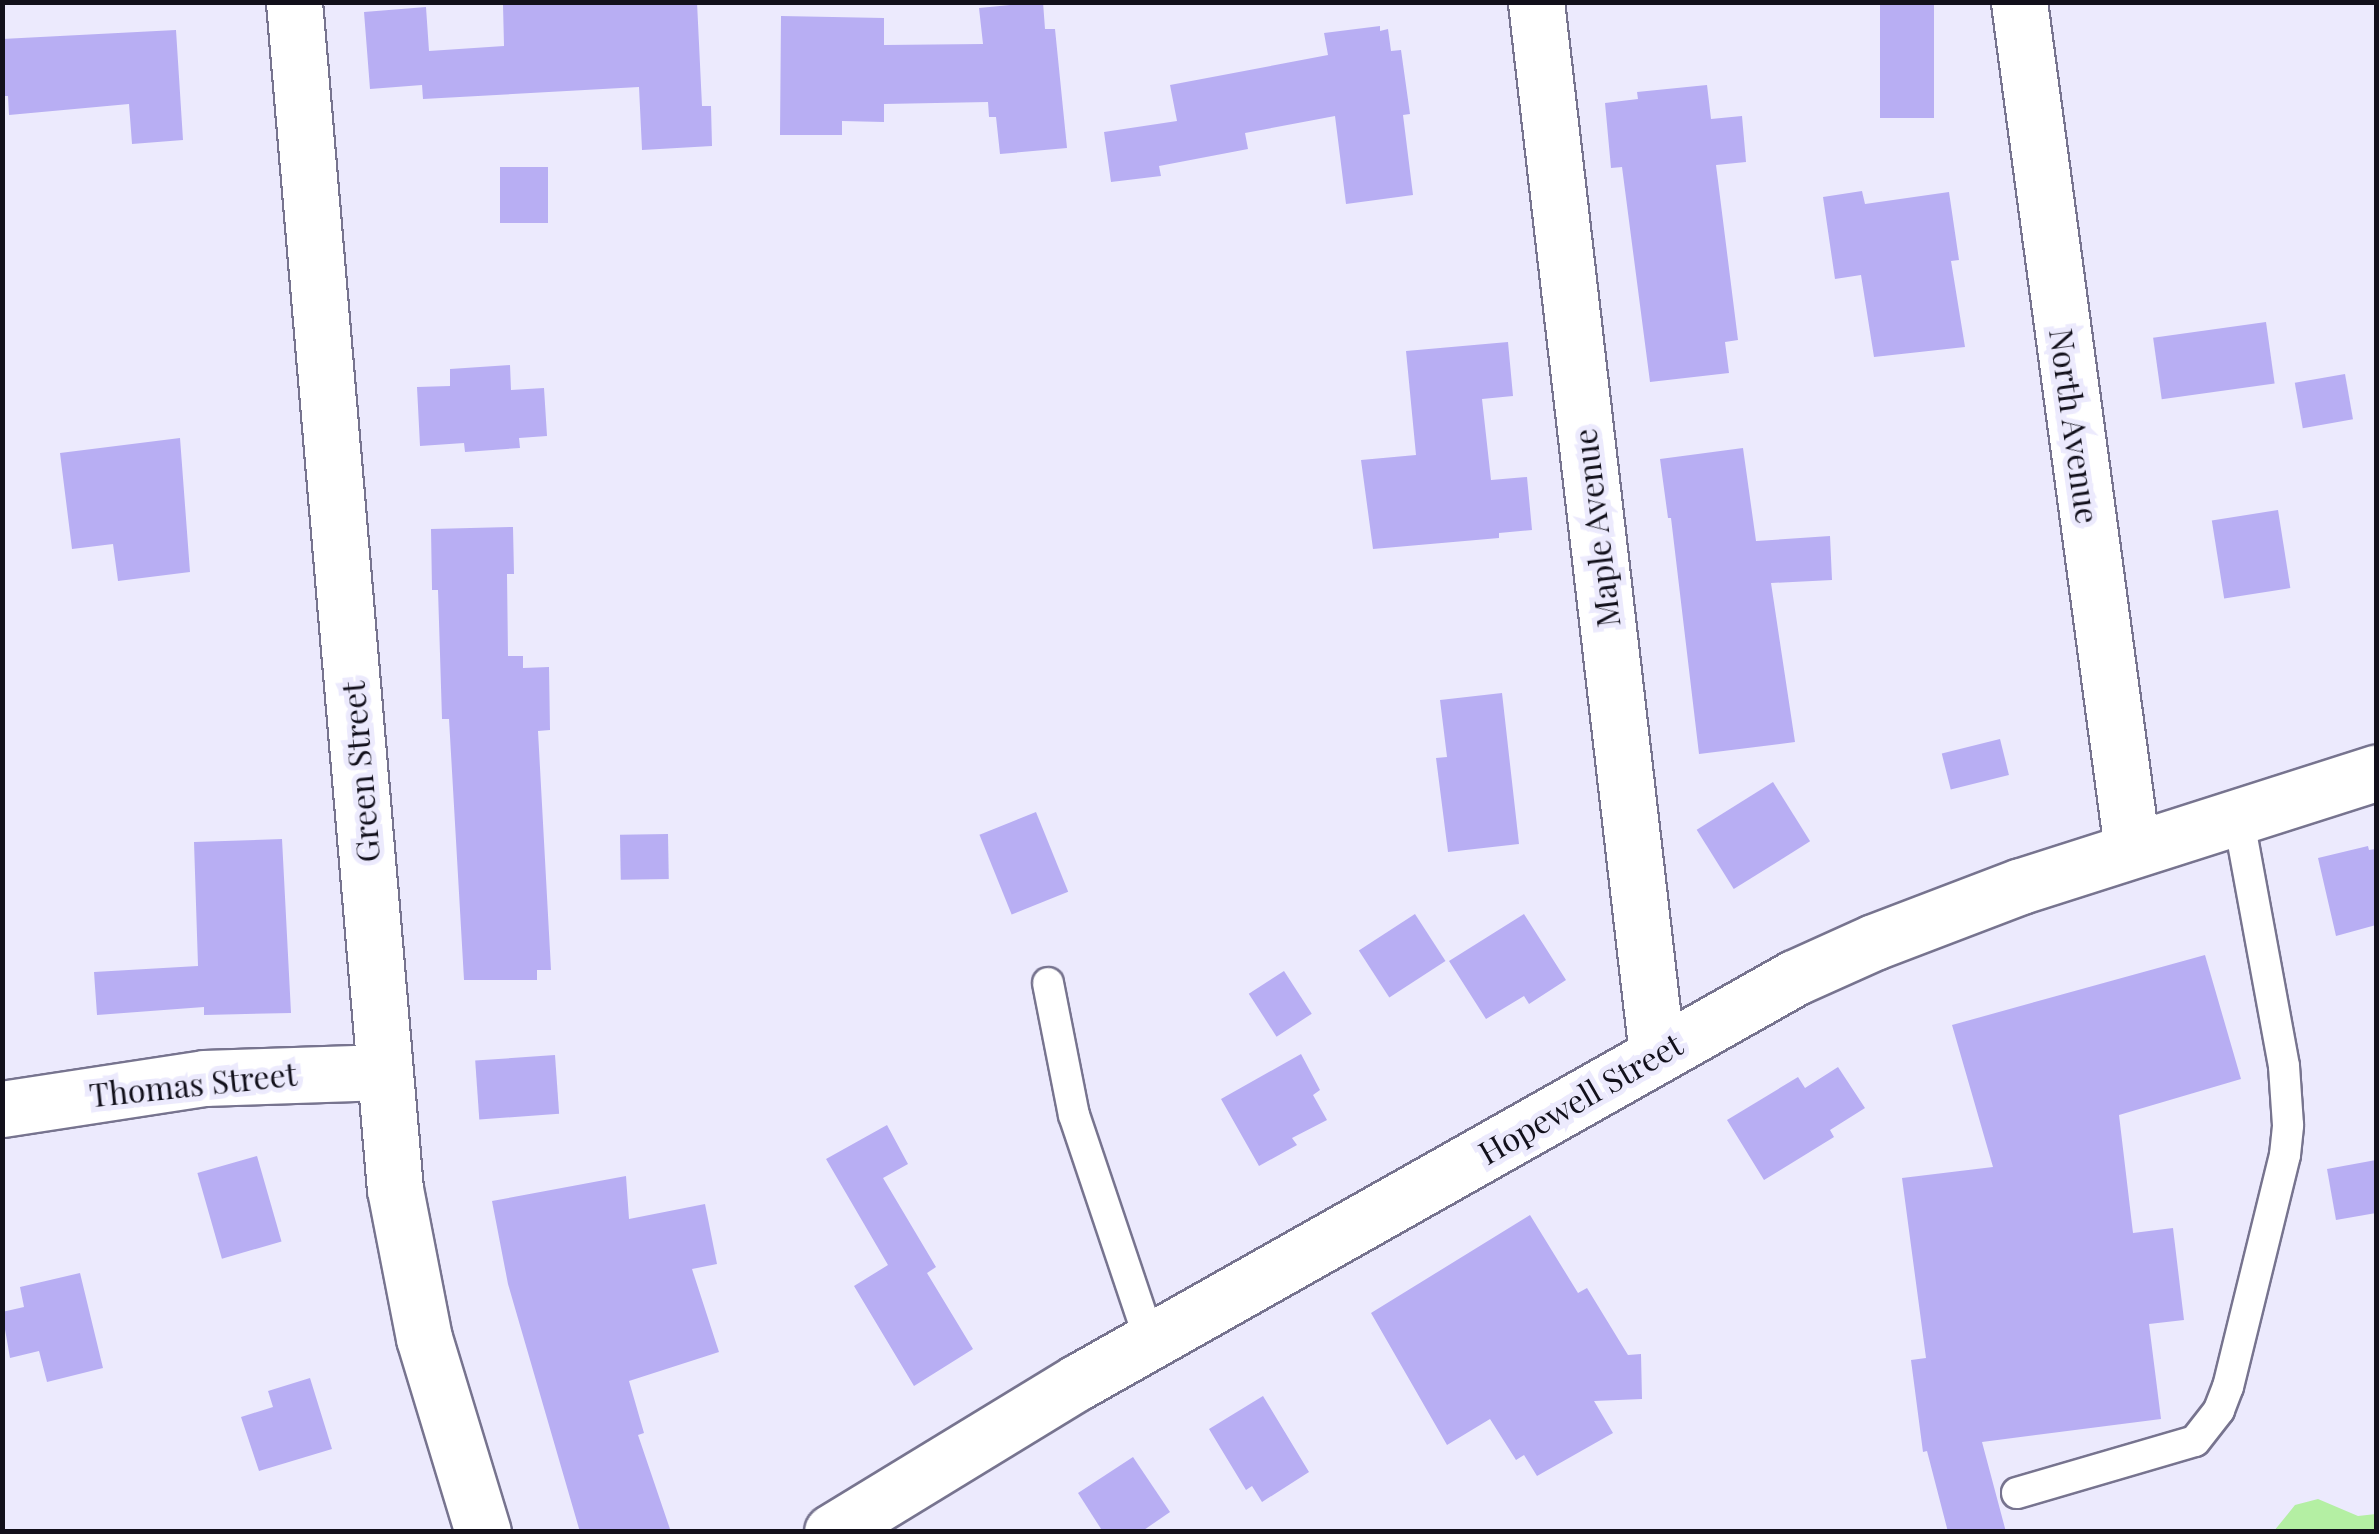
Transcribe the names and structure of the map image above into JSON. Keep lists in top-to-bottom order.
{
  "streets": {
    "street": [
      "North Avenue",
      "Maple Avenue",
      "Green Street",
      "Thomas Street",
      "Hopewell Street"
    ]
  },
  "crossings": [
    ["North Avenue", "Hopewell Street"],
    ["Maple Avenue", "Hopewell Street"],
    ["Green Street", "Thomas Street"]
  ]
}
